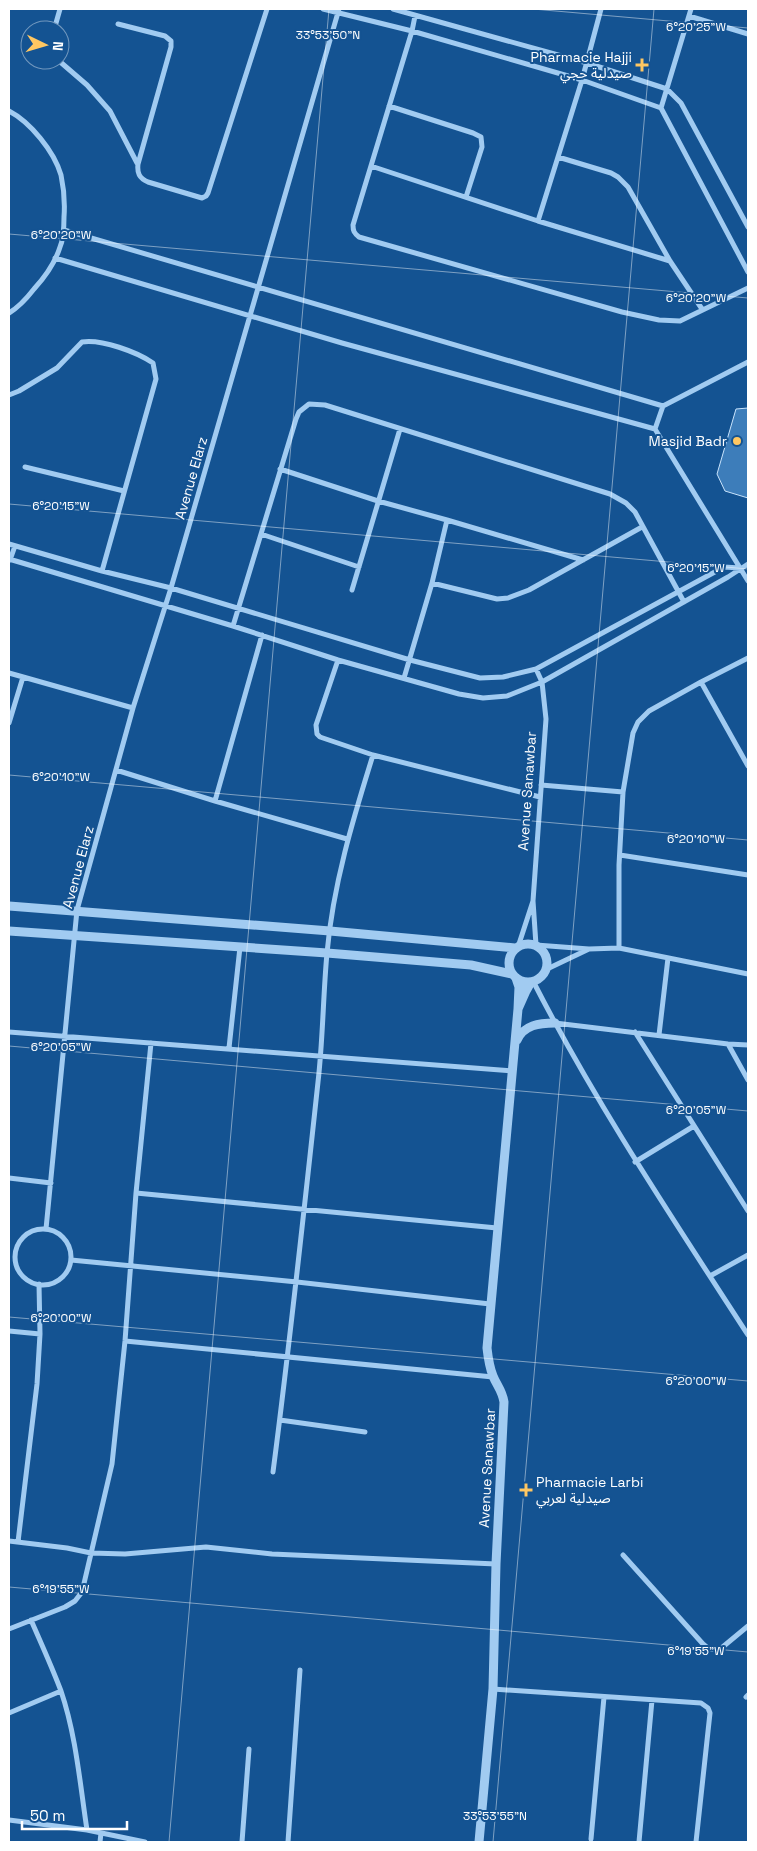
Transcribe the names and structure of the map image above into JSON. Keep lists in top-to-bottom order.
{
  "streets": {
    "street": ["Avenue Elarz", "Avenue Sanawbar"]
  },
  "places": {
    "health": ["Pharmacie Hajji صيدلية حجي", "Pharmacie Larbi صيدلية لعربي"],
    "other": ["Masjid Badr"]
  },
  "scale_bar": "50 m",
  "north": "right",
  "coordinates": [
    "6°20'25\"W",
    "33°53'50\"N",
    "6°20'20\"W",
    "6°20'15\"W",
    "6°20'10\"W",
    "6°20'05\"W",
    "6°20'00\"W",
    "6°19'55\"W",
    "33°53'55\"N"
  ]
}
